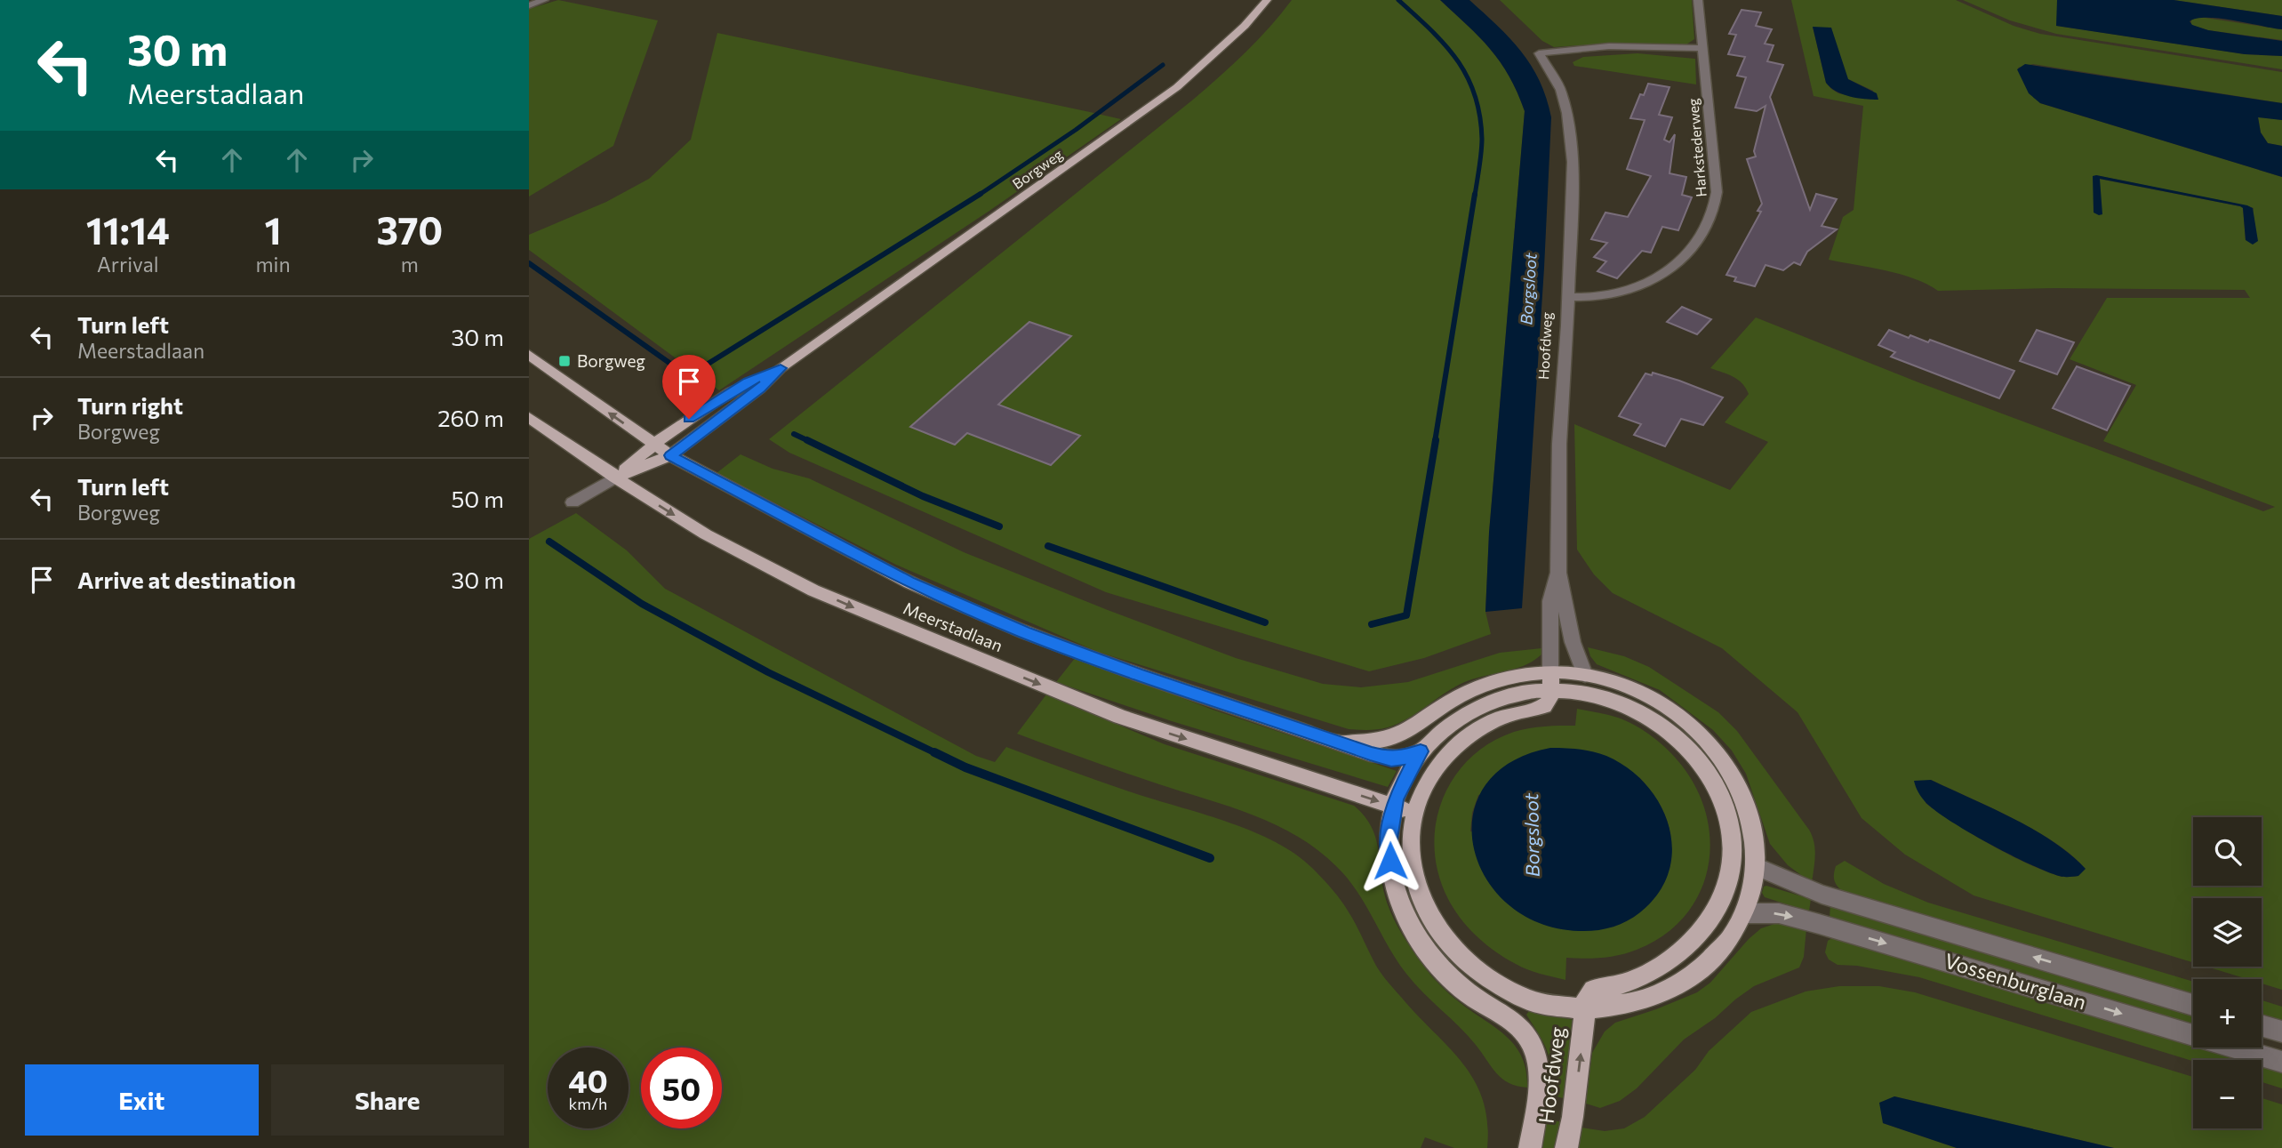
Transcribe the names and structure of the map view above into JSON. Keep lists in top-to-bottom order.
{
  "streets": {
    "main road": ["Borgweg", "Hoofdweg", "Meerstadlaan"],
    "street": ["Harkstederweg", "Vossenburglaan"]
  },
  "crossings": [
    ["Harkstederweg", "Hoofdweg"],
    ["Borgweg", "Meerstadlaan"],
    ["Hoofdweg", "Meerstadlaan"]
  ],
  "water": ["Borgsloot"],
  "places": {
    "transit": ["Borgweg"]
  },
  "page": {
    "turn": ["30 m", "Meerstadlaan"],
    "eta": [
      "11:14",
      "Arrival",
      "1",
      "min",
      "370",
      "m"
    ],
    "list": [
      {
        "name": "Turn left",
        "note": "Meerstadlaan",
        "value": "30 m"
      },
      {
        "name": "Turn right",
        "note": "Borgweg",
        "value": "260 m"
      },
      {
        "name": "Turn left",
        "note": "Borgweg",
        "value": "50 m"
      },
      {
        "name": "Arrive at destination",
        "value": "30 m"
      }
    ],
    "map_buttons": ["+", "−"],
    "speed": "40 km/h",
    "limit": "50",
    "buttons": ["Exit", "Share"]
  }
}
